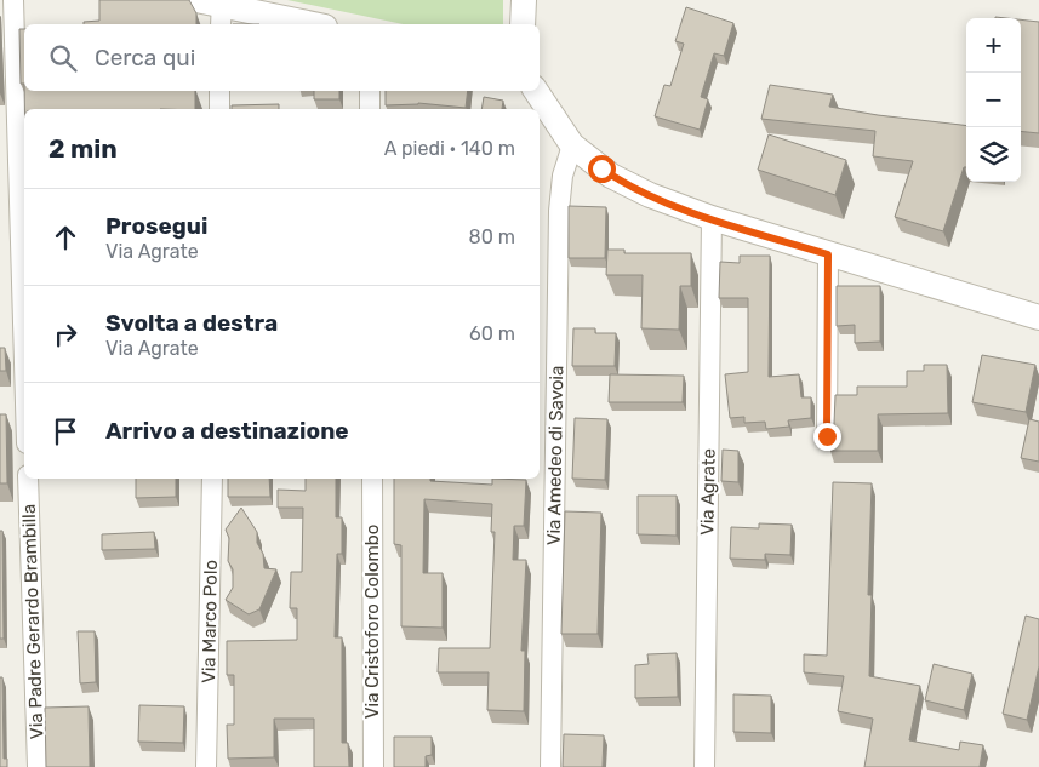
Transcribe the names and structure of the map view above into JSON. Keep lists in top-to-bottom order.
{
  "streets": {
    "street": [
      "Via Amedeo di Savoia",
      "Via Agrate",
      "Via Padre Gerardo Brambilla",
      "Via Marco Polo",
      "Via Cristoforo Colombo"
    ]
  },
  "page": {
    "map_buttons": ["+", "−"],
    "search": "Cerca qui",
    "heading": ["2 min", "A piedi · 140 m"],
    "list": [
      ["Prosegui", "Via Agrate", "80 m"],
      ["Svolta a destra", "Via Agrate", "60 m"],
      "Arrivo a destinazione"
    ]
  }
}
